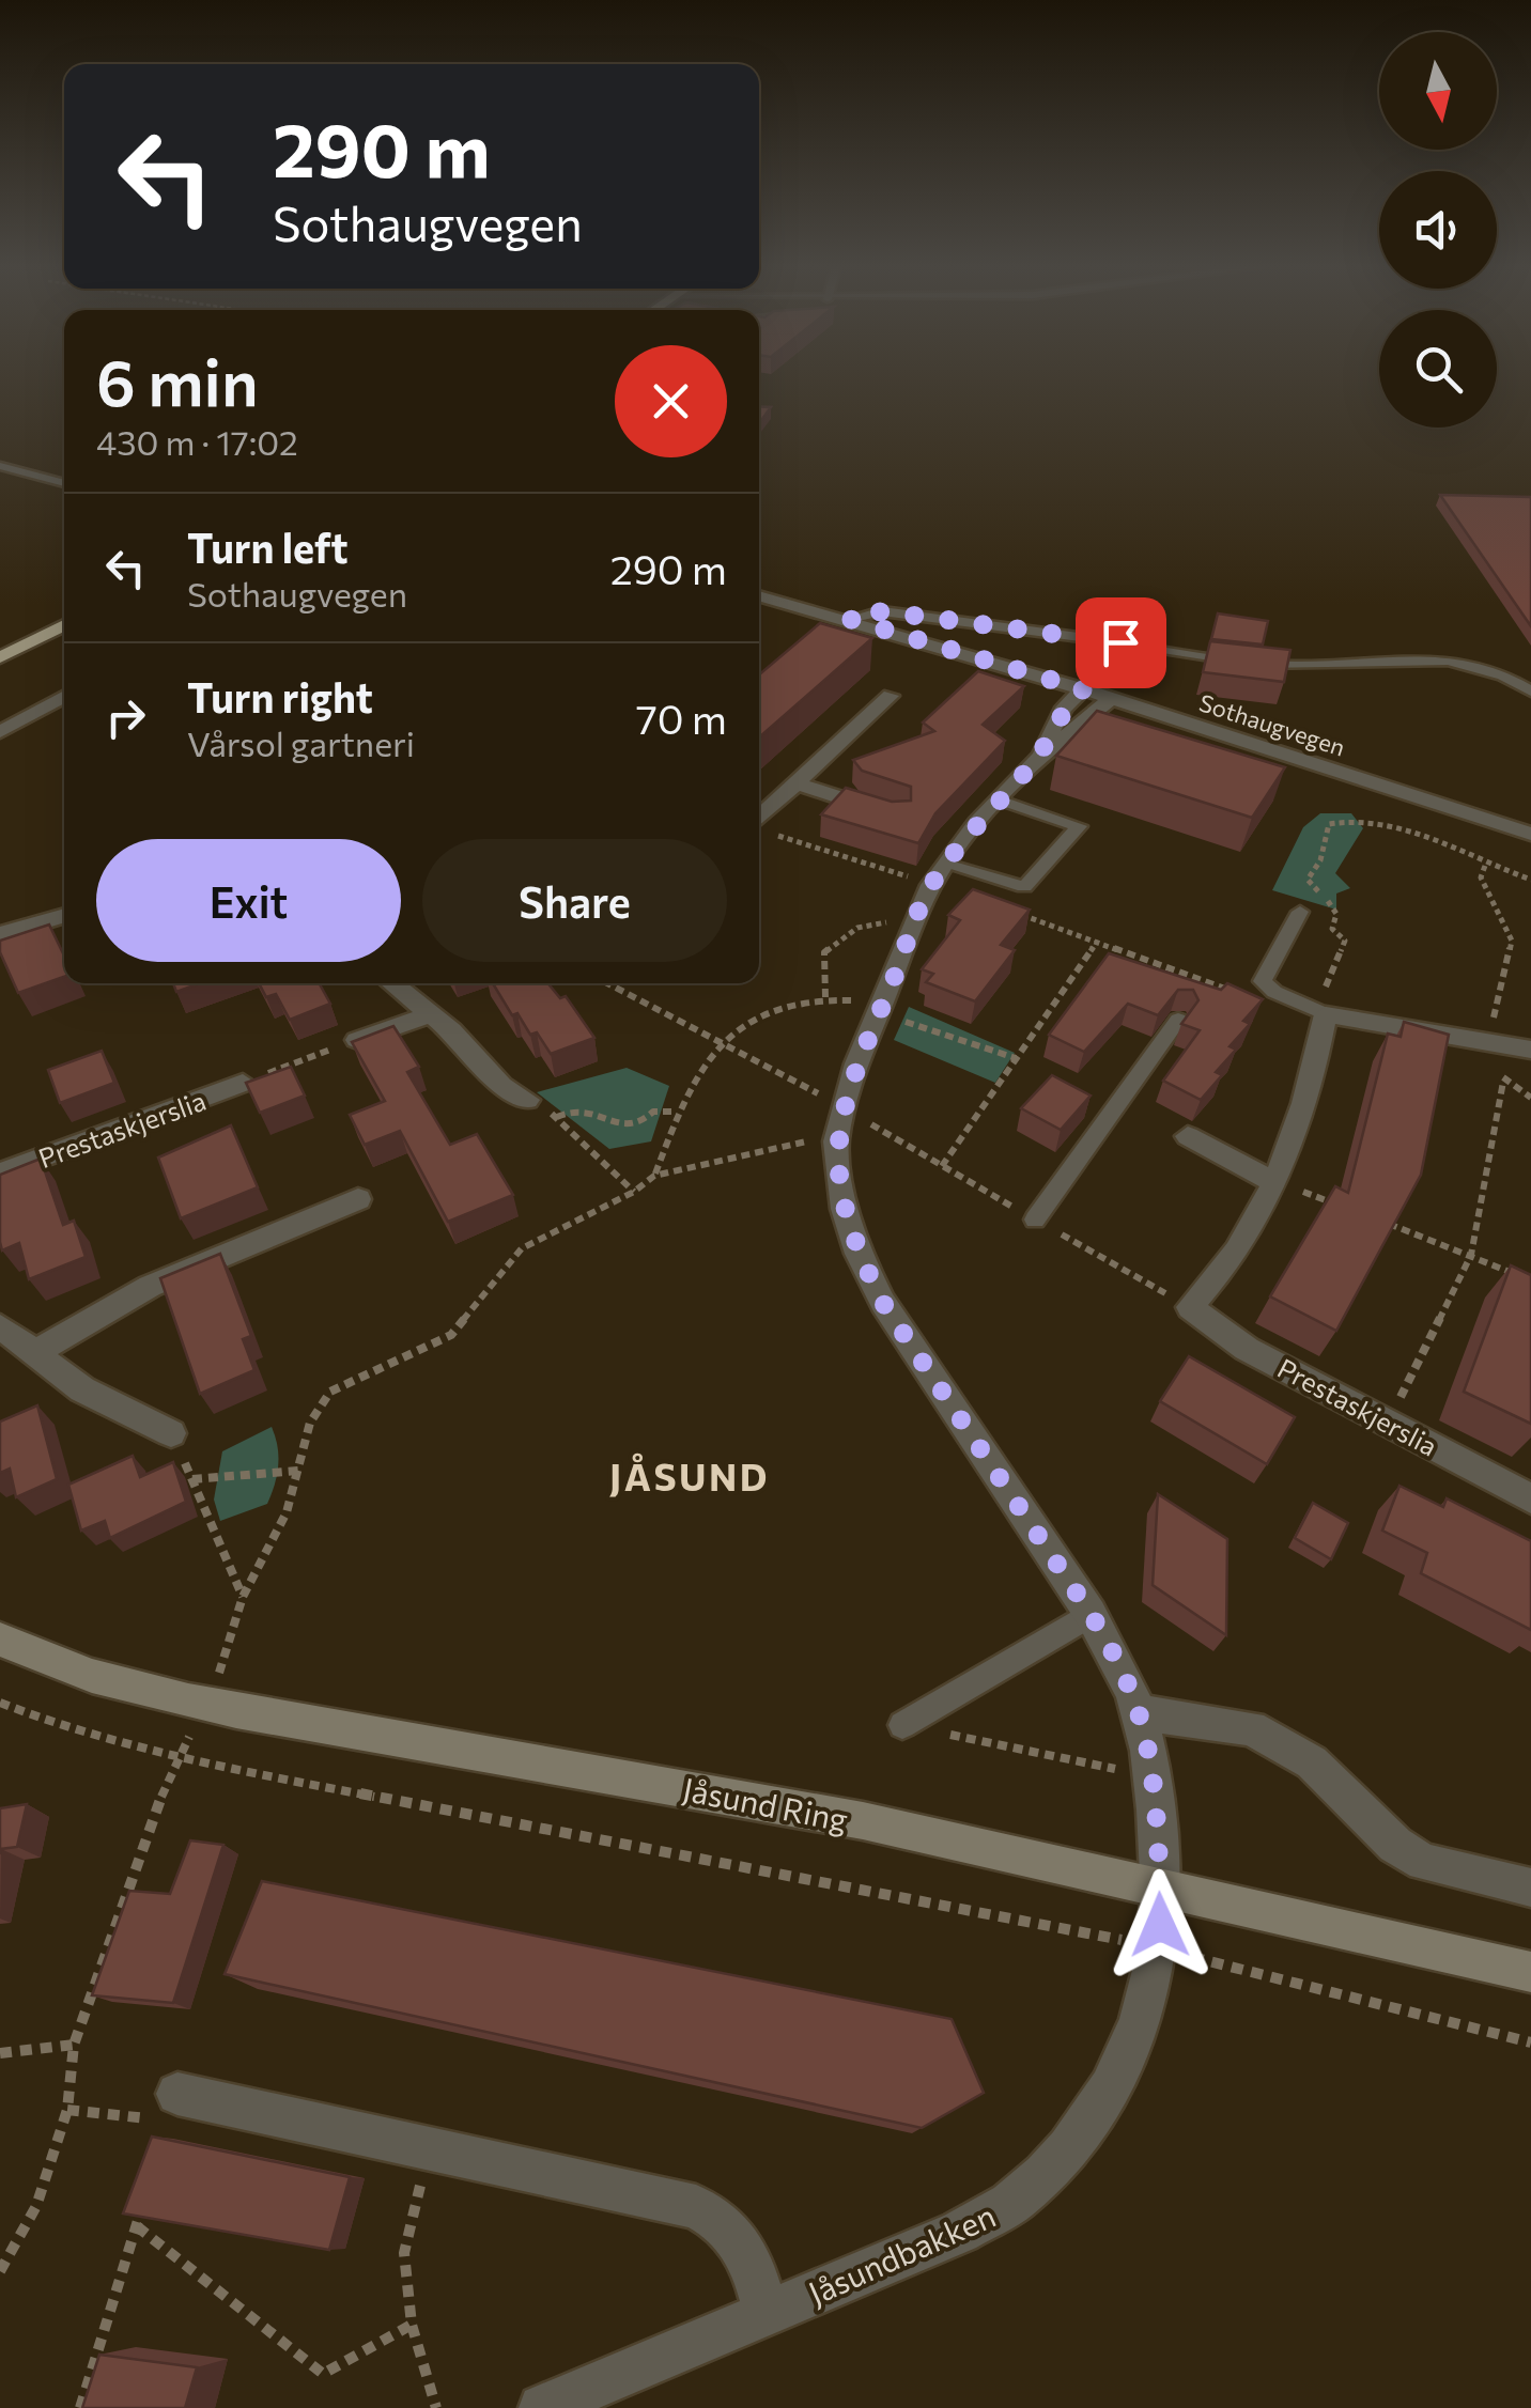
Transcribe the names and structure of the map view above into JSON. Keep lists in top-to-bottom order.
{
  "streets": {
    "main road": ["Jåsund Ring"],
    "street": ["Sothaugvegen", "Prestaskjerslia", "Jåsundbakken"]
  },
  "crossings": [
    ["Sothaugvegen", "Jåsundbakken"],
    ["Jåsund Ring", "Jåsundbakken"]
  ],
  "districts": ["JÅSUND"],
  "north": "bottom",
  "page": {
    "turn": ["290 m", "Sothaugvegen"],
    "heading": ["6 min", "430 m · 17:02"],
    "list": [
      {
        "name": "Turn left",
        "note": "Sothaugvegen",
        "value": "290 m"
      },
      {
        "name": "Turn right",
        "note": "Vårsol gartneri",
        "value": "70 m"
      }
    ],
    "buttons": ["Exit", "Share"]
  }
}
